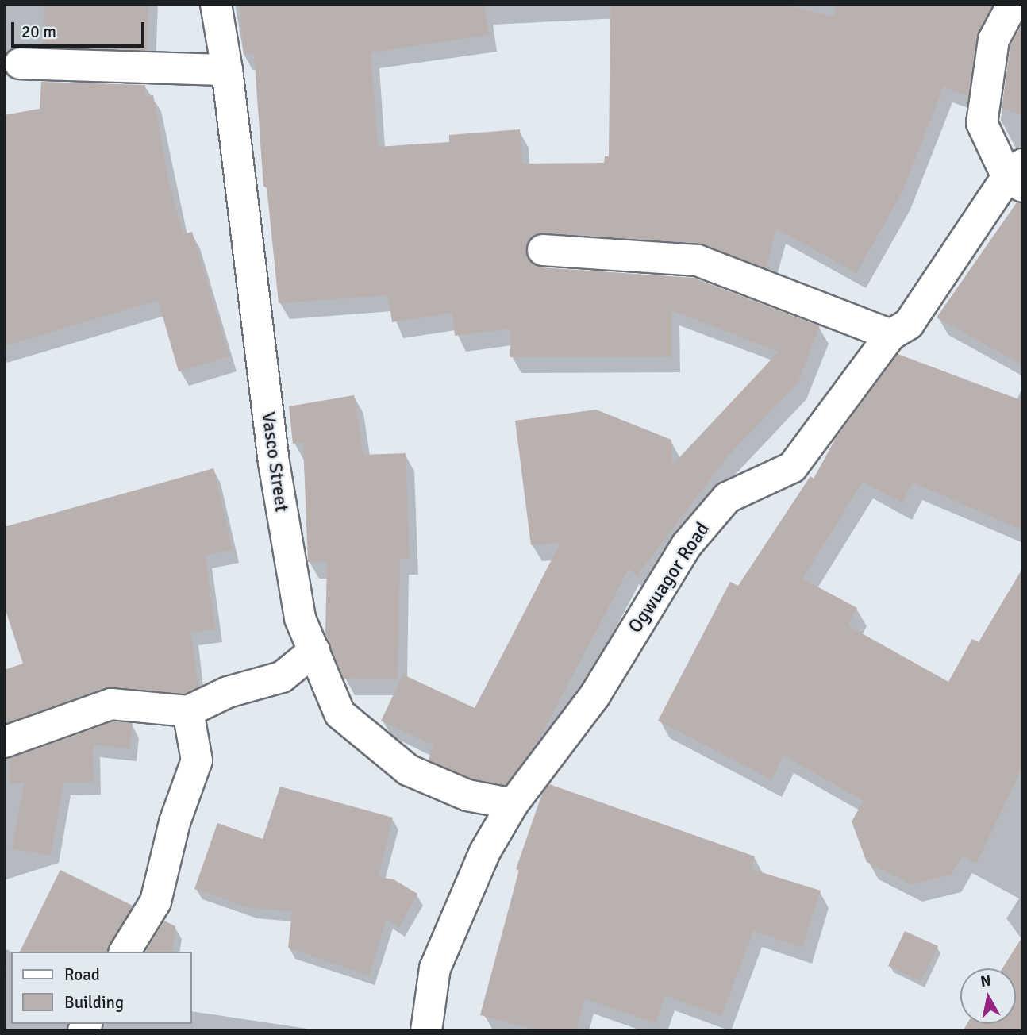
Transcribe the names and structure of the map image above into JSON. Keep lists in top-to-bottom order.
{
  "streets": {
    "street": ["Vasco Street", "Ogwuagor Road"]
  },
  "crossings": [
    ["Vasco Street", "Ogwuagor Road"]
  ],
  "legend": ["Road", "Building"],
  "scale_bar": "20 m",
  "north": "top"
}
